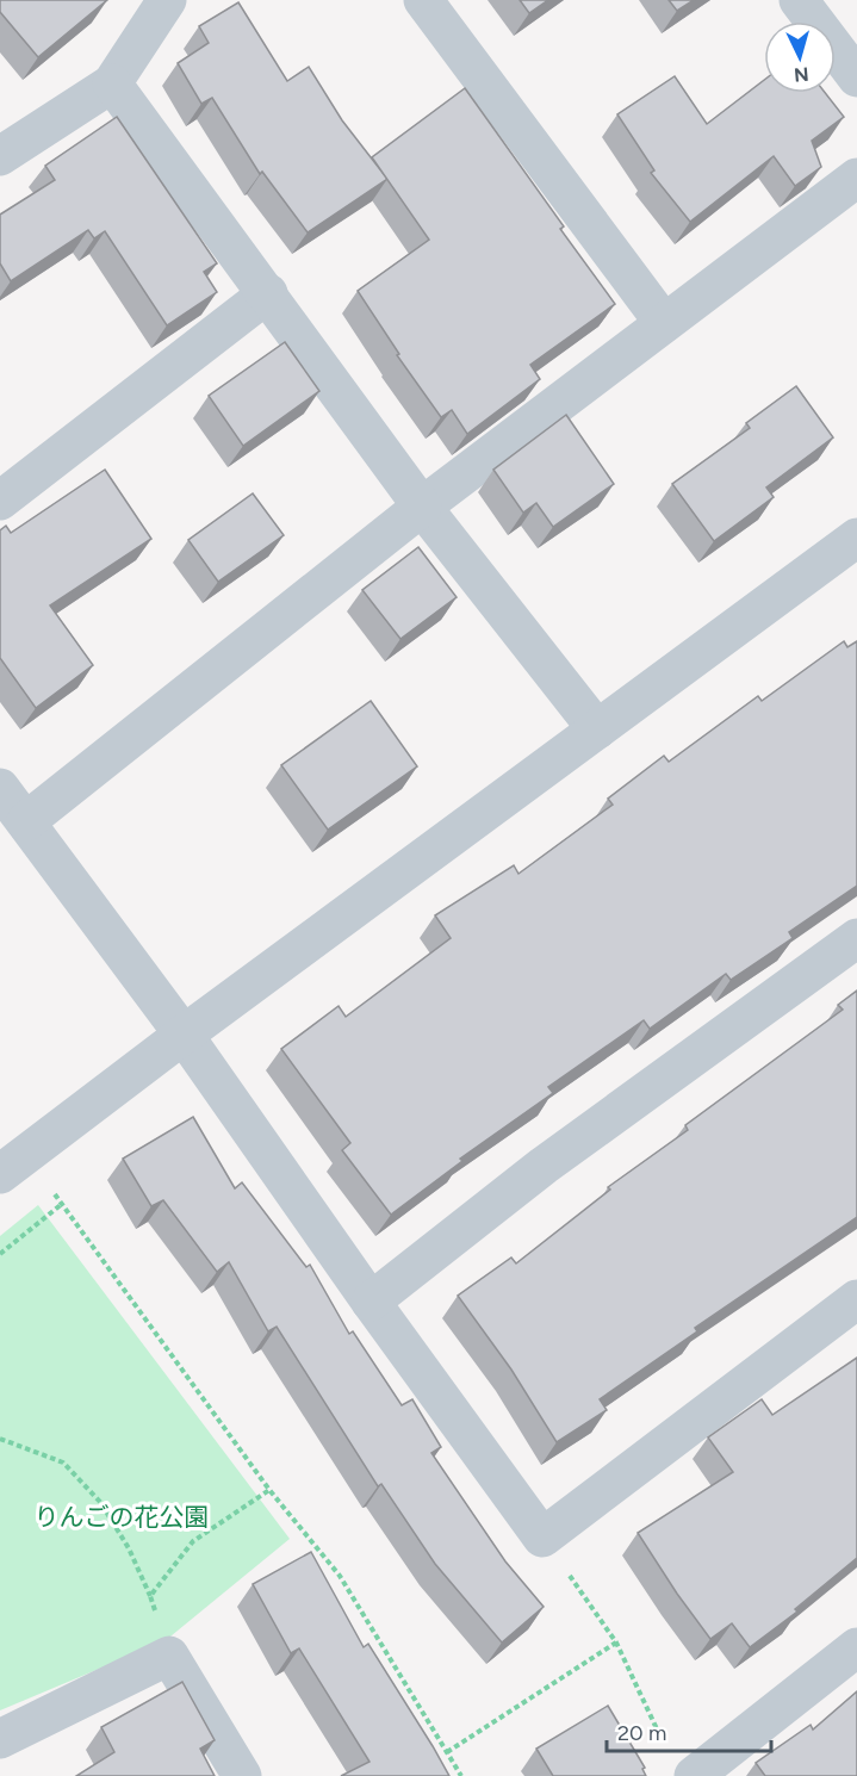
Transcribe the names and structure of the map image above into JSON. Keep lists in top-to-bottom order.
{
  "parks": ["りんごの花公園"],
  "scale_bar": "20 m",
  "north": "bottom"
}
